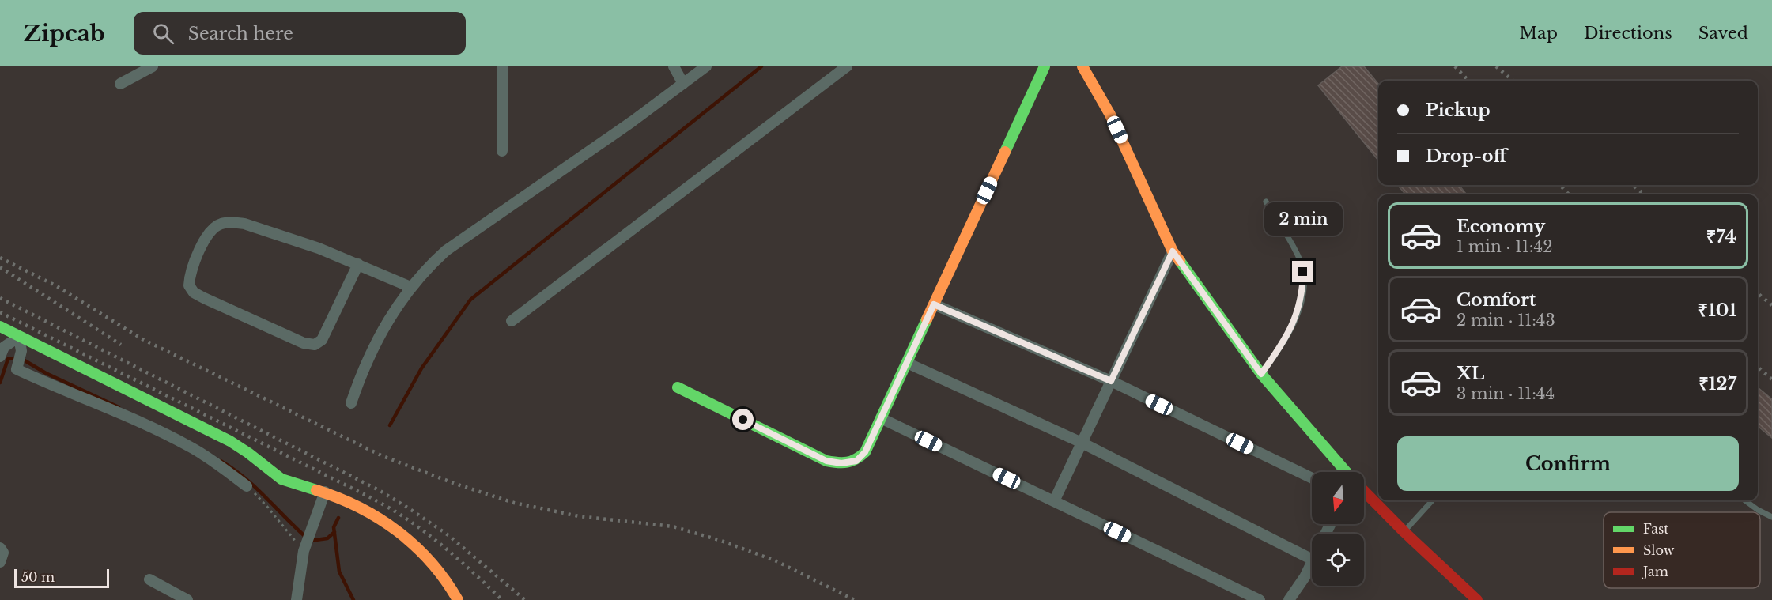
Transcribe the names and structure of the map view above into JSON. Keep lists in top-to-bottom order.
{
  "legend": ["Fast", "Slow", "Jam"],
  "scale_bar": "50 m",
  "north": "bottom",
  "page": {
    "header": "Zipcab",
    "search": "Search here",
    "nav": ["Map", "Directions", "Saved"],
    "banner": ["Pickup", "Drop-off"],
    "bubble": "2 min",
    "list": [
      {
        "name": "Economy",
        "note": "1 min · 11:42",
        "value": "₹74"
      },
      {
        "name": "Comfort",
        "note": "2 min · 11:43",
        "value": "₹101"
      },
      {
        "name": "XL",
        "note": "3 min · 11:44",
        "value": "₹127"
      }
    ],
    "buttons": "Confirm",
    "scale": "50 m"
  }
}
